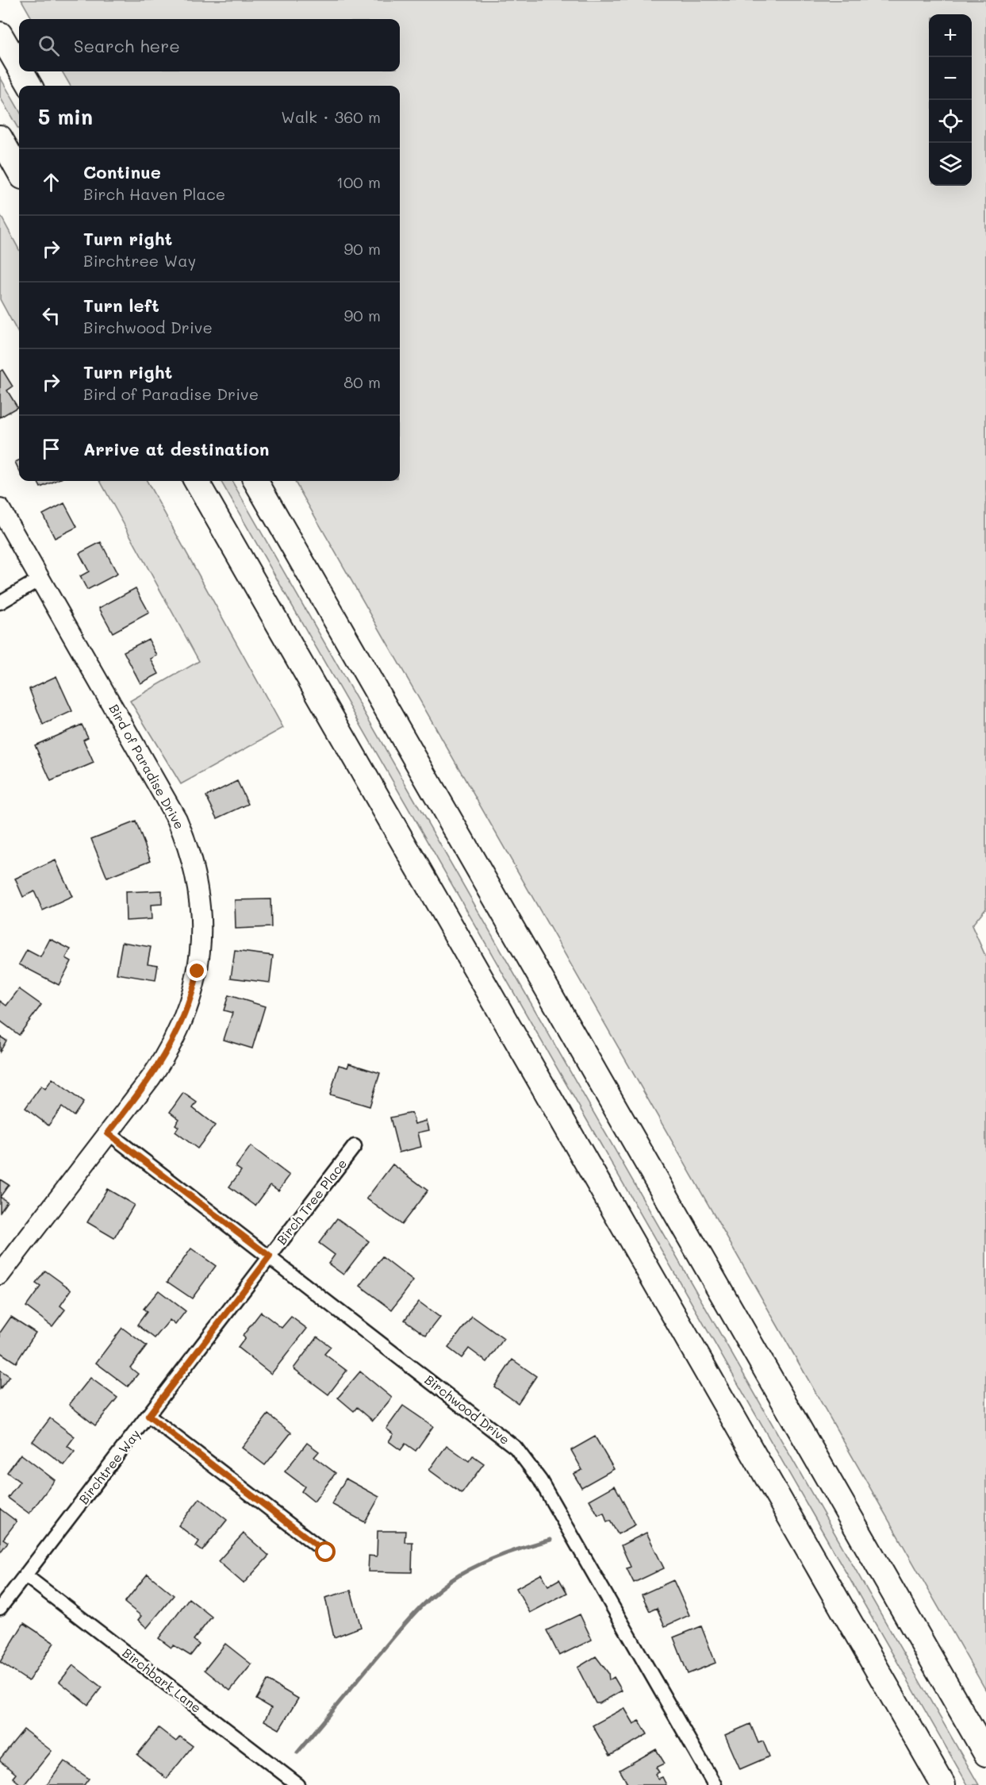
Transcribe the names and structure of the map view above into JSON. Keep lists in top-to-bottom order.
{
  "streets": {
    "street": [
      "Bird of Paradise Drive",
      "Birch Tree Place",
      "Birchwood Drive",
      "Birchtree Way",
      "Birchbark Lane"
    ]
  },
  "crossings": [
    ["Bird of Paradise Drive", "Birchwood Drive"],
    ["Birch Tree Place", "Birchwood Drive"],
    ["Birch Tree Place", "Birchtree Way"],
    ["Birchwood Drive", "Birchtree Way"],
    ["Birchtree Way", "Birchbark Lane"]
  ],
  "page": {
    "map_buttons": ["+", "−"],
    "search": "Search here",
    "heading": ["5 min", "Walk · 360 m"],
    "list": [
      ["Continue", "Birch Haven Place", "100 m"],
      ["Turn right", "Birchtree Way", "90 m"],
      ["Turn left", "Birchwood Drive", "90 m"],
      ["Turn right", "Bird of Paradise Drive", "80 m"],
      "Arrive at destination"
    ]
  }
}
